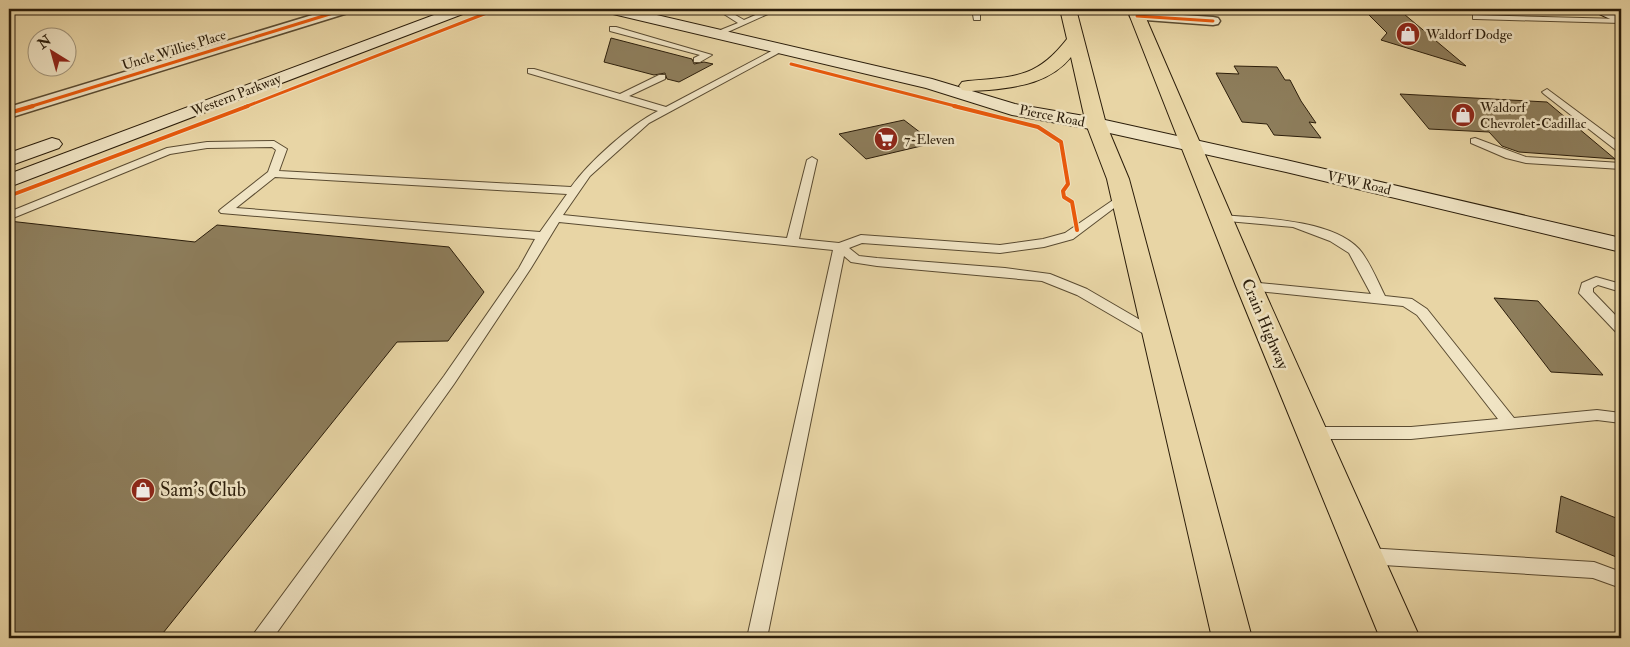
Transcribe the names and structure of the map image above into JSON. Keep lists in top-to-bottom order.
{
  "streets": {
    "highway": ["Crain Highway"],
    "main road": ["Western Parkway", "Pierce Road", "VFW Road"],
    "street": ["Uncle Willies Place"]
  },
  "crossings": [
    ["Pierce Road", "VFW Road"],
    ["VFW Road", "Crain Highway"]
  ],
  "places": {
    "shop": ["Waldorf Dodge", "Waldorf Chevrolet-Cadillac", "Sam's Club"],
    "supermarket": ["7-Eleven"]
  },
  "north": "top left"
}
